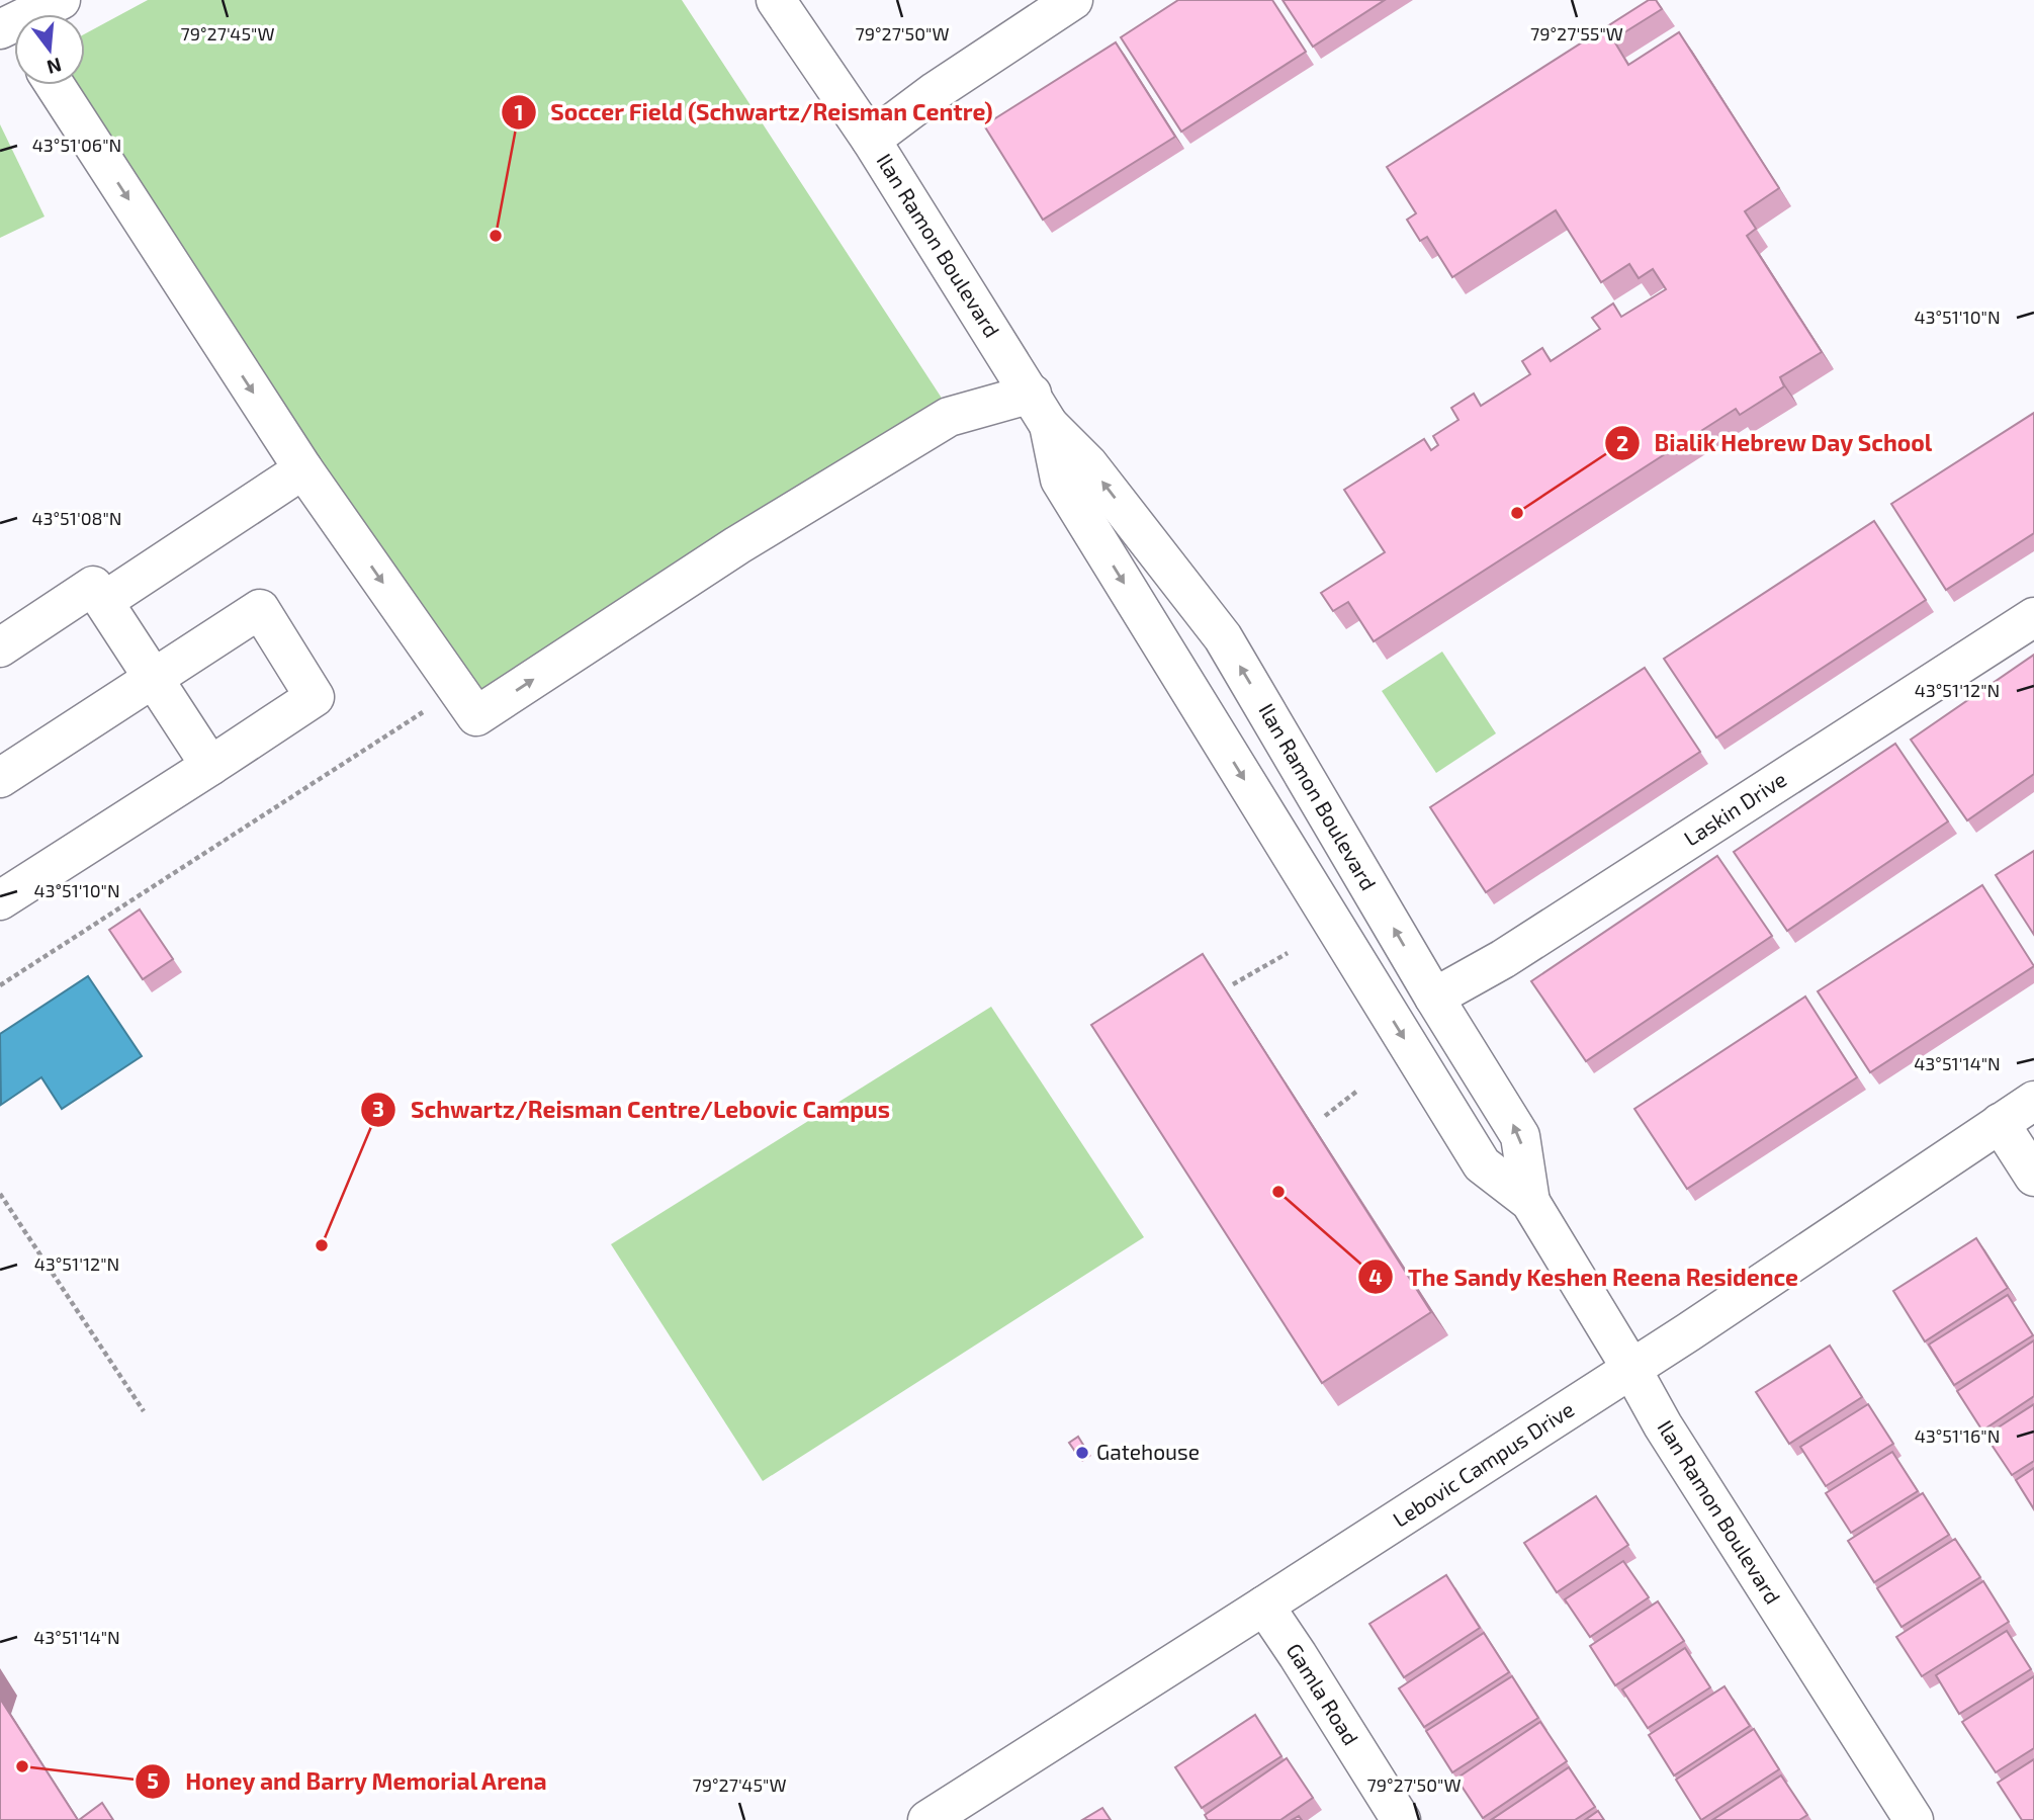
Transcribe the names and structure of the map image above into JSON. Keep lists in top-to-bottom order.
{
  "streets": {
    "street": [
      "Ilan Ramon Boulevard",
      "Laskin Drive",
      "Lebovic Campus Drive",
      "Gamla Road"
    ]
  },
  "crossings": [
    ["Ilan Ramon Boulevard", "Laskin Drive"],
    ["Ilan Ramon Boulevard", "Lebovic Campus Drive"],
    ["Lebovic Campus Drive", "Gamla Road"]
  ],
  "places": [
    "Soccer Field (Schwartz/Reisman Centre)",
    "Bialik Hebrew Day School",
    "The Sandy Keshen Reena Residence",
    "Schwartz/Reisman Centre/Lebovic Campus",
    "Gatehouse",
    "Honey and Barry Memorial Arena"
  ],
  "north": "bottom",
  "coordinates": [
    "79°27'45\"W",
    "79°27'50\"W",
    "79°27'55\"W",
    "43°51'06\"N",
    "43°51'10\"N",
    "43°51'08\"N",
    "43°51'12\"N",
    "43°51'14\"N",
    "43°51'16\"N"
  ]
}
